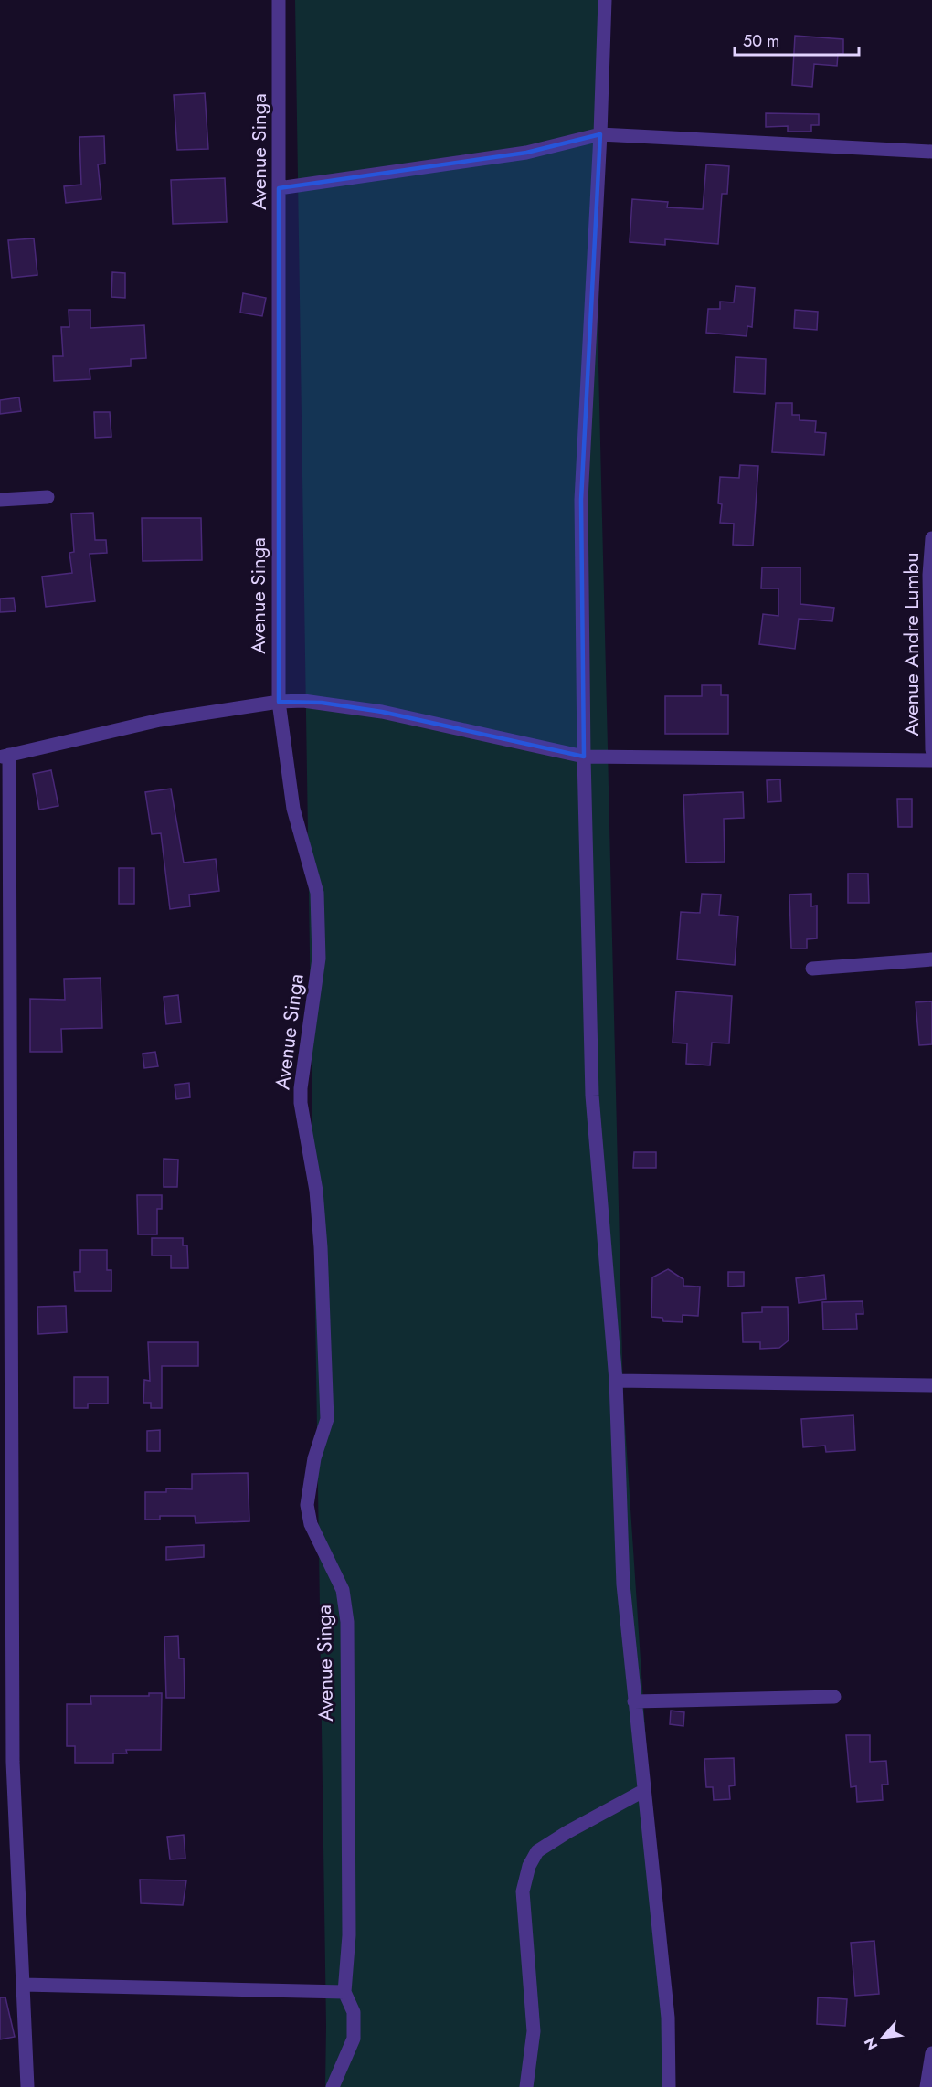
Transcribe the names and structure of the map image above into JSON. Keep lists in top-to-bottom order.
{
  "streets": {
    "street": ["Avenue Singa", "Avenue Andre Lumbu"]
  },
  "scale_bar": "50 m",
  "north": "bottom left"
}
